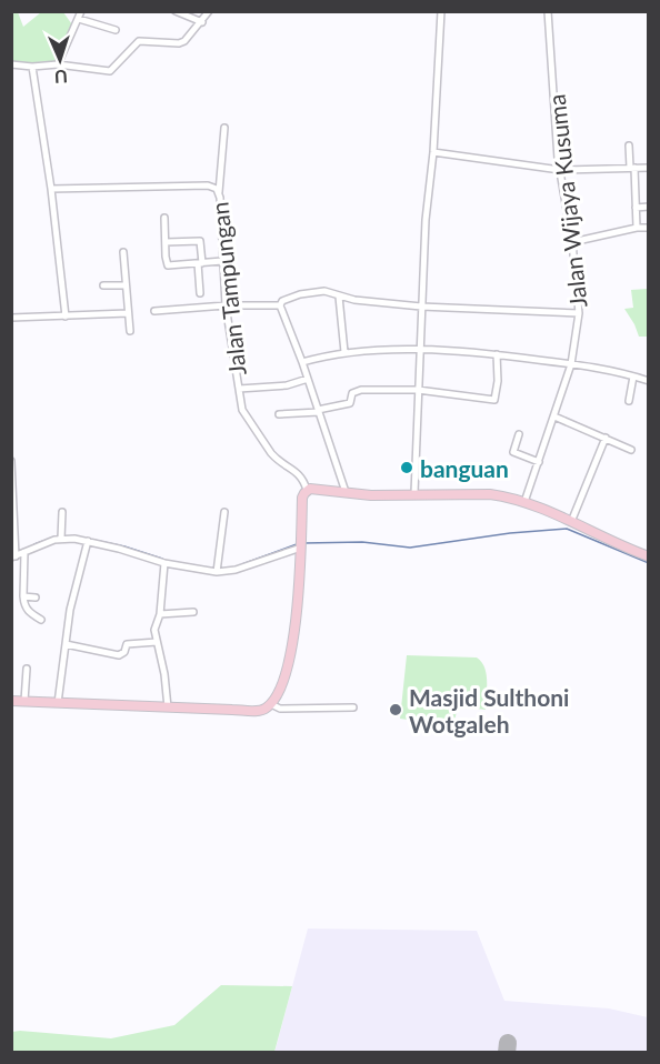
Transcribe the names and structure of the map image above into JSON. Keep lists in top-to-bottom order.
{
  "streets": {
    "street": ["Jalan Wijaya Kusuma", "Jalan Tampungan"]
  },
  "places": ["banguan", "Masjid Sulthoni Wotgaleh"],
  "north": "bottom"
}
